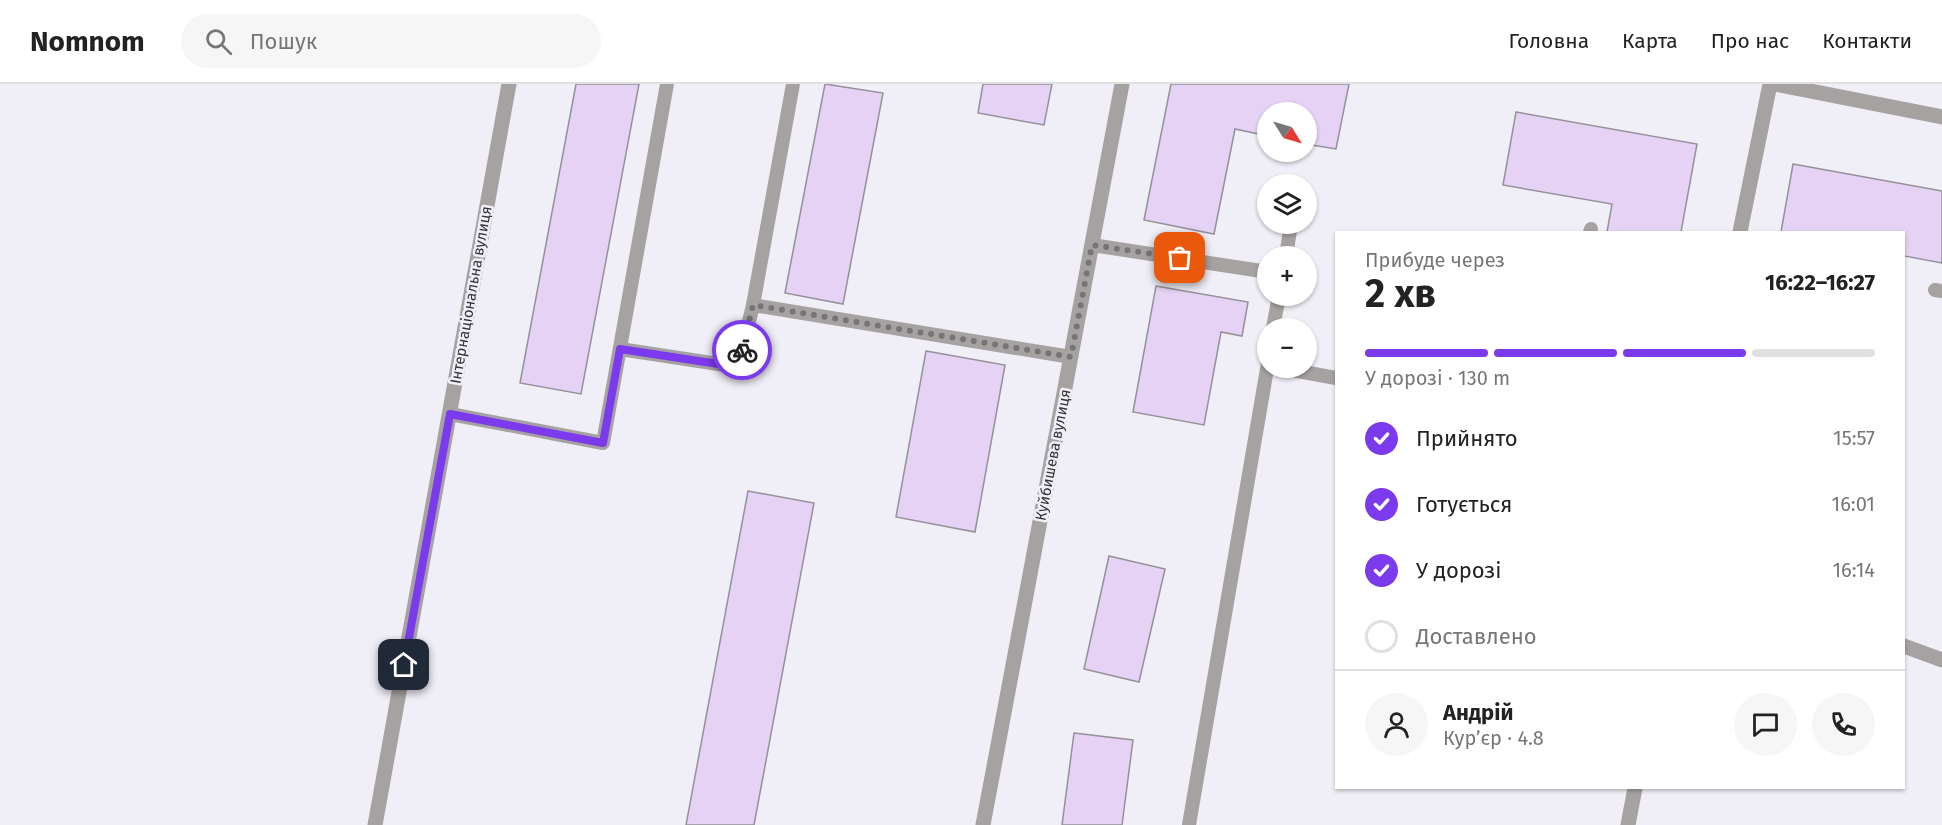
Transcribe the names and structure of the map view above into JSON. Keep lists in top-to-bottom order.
{
  "streets": {
    "street": ["Інтернаціональна вулиця", "Куйбишева вулиця"]
  },
  "north": "bottom right",
  "page": {
    "header": "Nomnom",
    "search": "Пошук",
    "nav": [
      "Головна",
      "Карта",
      "Про нас",
      "Контакти"
    ],
    "map_buttons": ["+", "−"],
    "heading": ["2 хв", "Прибуде через", "16:22–16:27"],
    "panel": ["Андрій", "Кур’єр · 4.8"],
    "bar": "У дорозі · 130 m",
    "list": [
      ["Прийнято", "15:57"],
      ["Готується", "16:01"],
      ["У дорозі", "16:14"],
      "Доставлено"
    ]
  }
}
